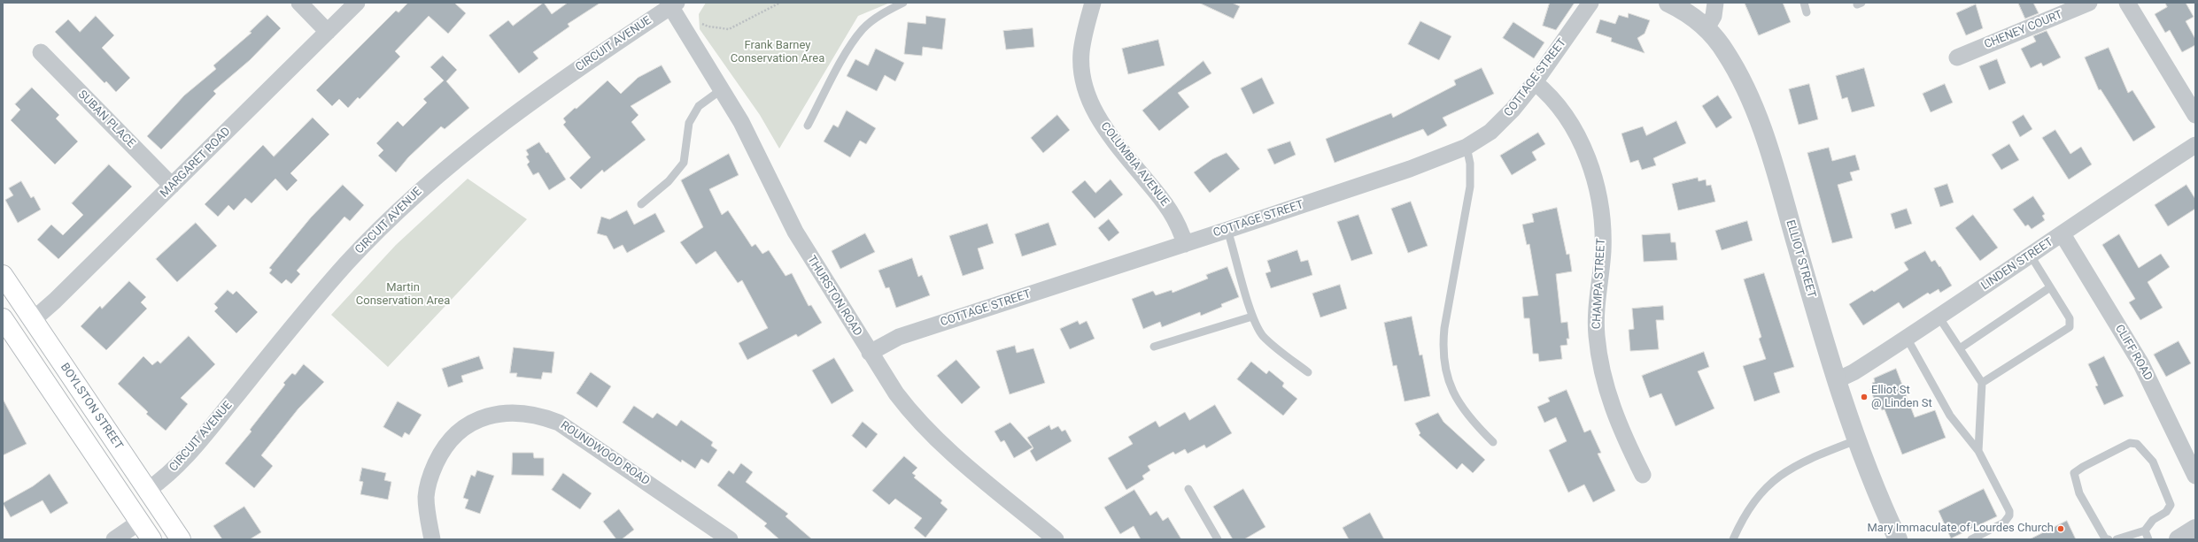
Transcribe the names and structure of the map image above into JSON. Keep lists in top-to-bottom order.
{
  "streets": {
    "highway": ["BOYLSTON STREET"],
    "street": [
      "CHENEY COURT",
      "CIRCUIT AVENUE",
      "COTTAGE STREET",
      "SUBAN PLACE",
      "MARGARET ROAD",
      "COLUMBIA AVENUE",
      "ELLIOT STREET",
      "LINDEN STREET",
      "CHAMPA STREET",
      "THURSTON ROAD",
      "CLIFF ROAD",
      "ROUNDWOOD ROAD"
    ]
  },
  "crossings": [
    ["CIRCUIT AVENUE", "THURSTON ROAD"],
    ["CIRCUIT AVENUE", "BOYLSTON STREET"],
    ["COTTAGE STREET", "COLUMBIA AVENUE"],
    ["COTTAGE STREET", "CHAMPA STREET"],
    ["COTTAGE STREET", "THURSTON ROAD"],
    ["SUBAN PLACE", "MARGARET ROAD"],
    ["MARGARET ROAD", "BOYLSTON STREET"],
    ["ELLIOT STREET", "LINDEN STREET"],
    ["LINDEN STREET", "CLIFF ROAD"]
  ],
  "parks": ["Frank Barney Conservation Area", "Martin Conservation Area"],
  "places": ["Elliot St @ Linden St", "Mary Immaculate of Lourdes Church"]
}
